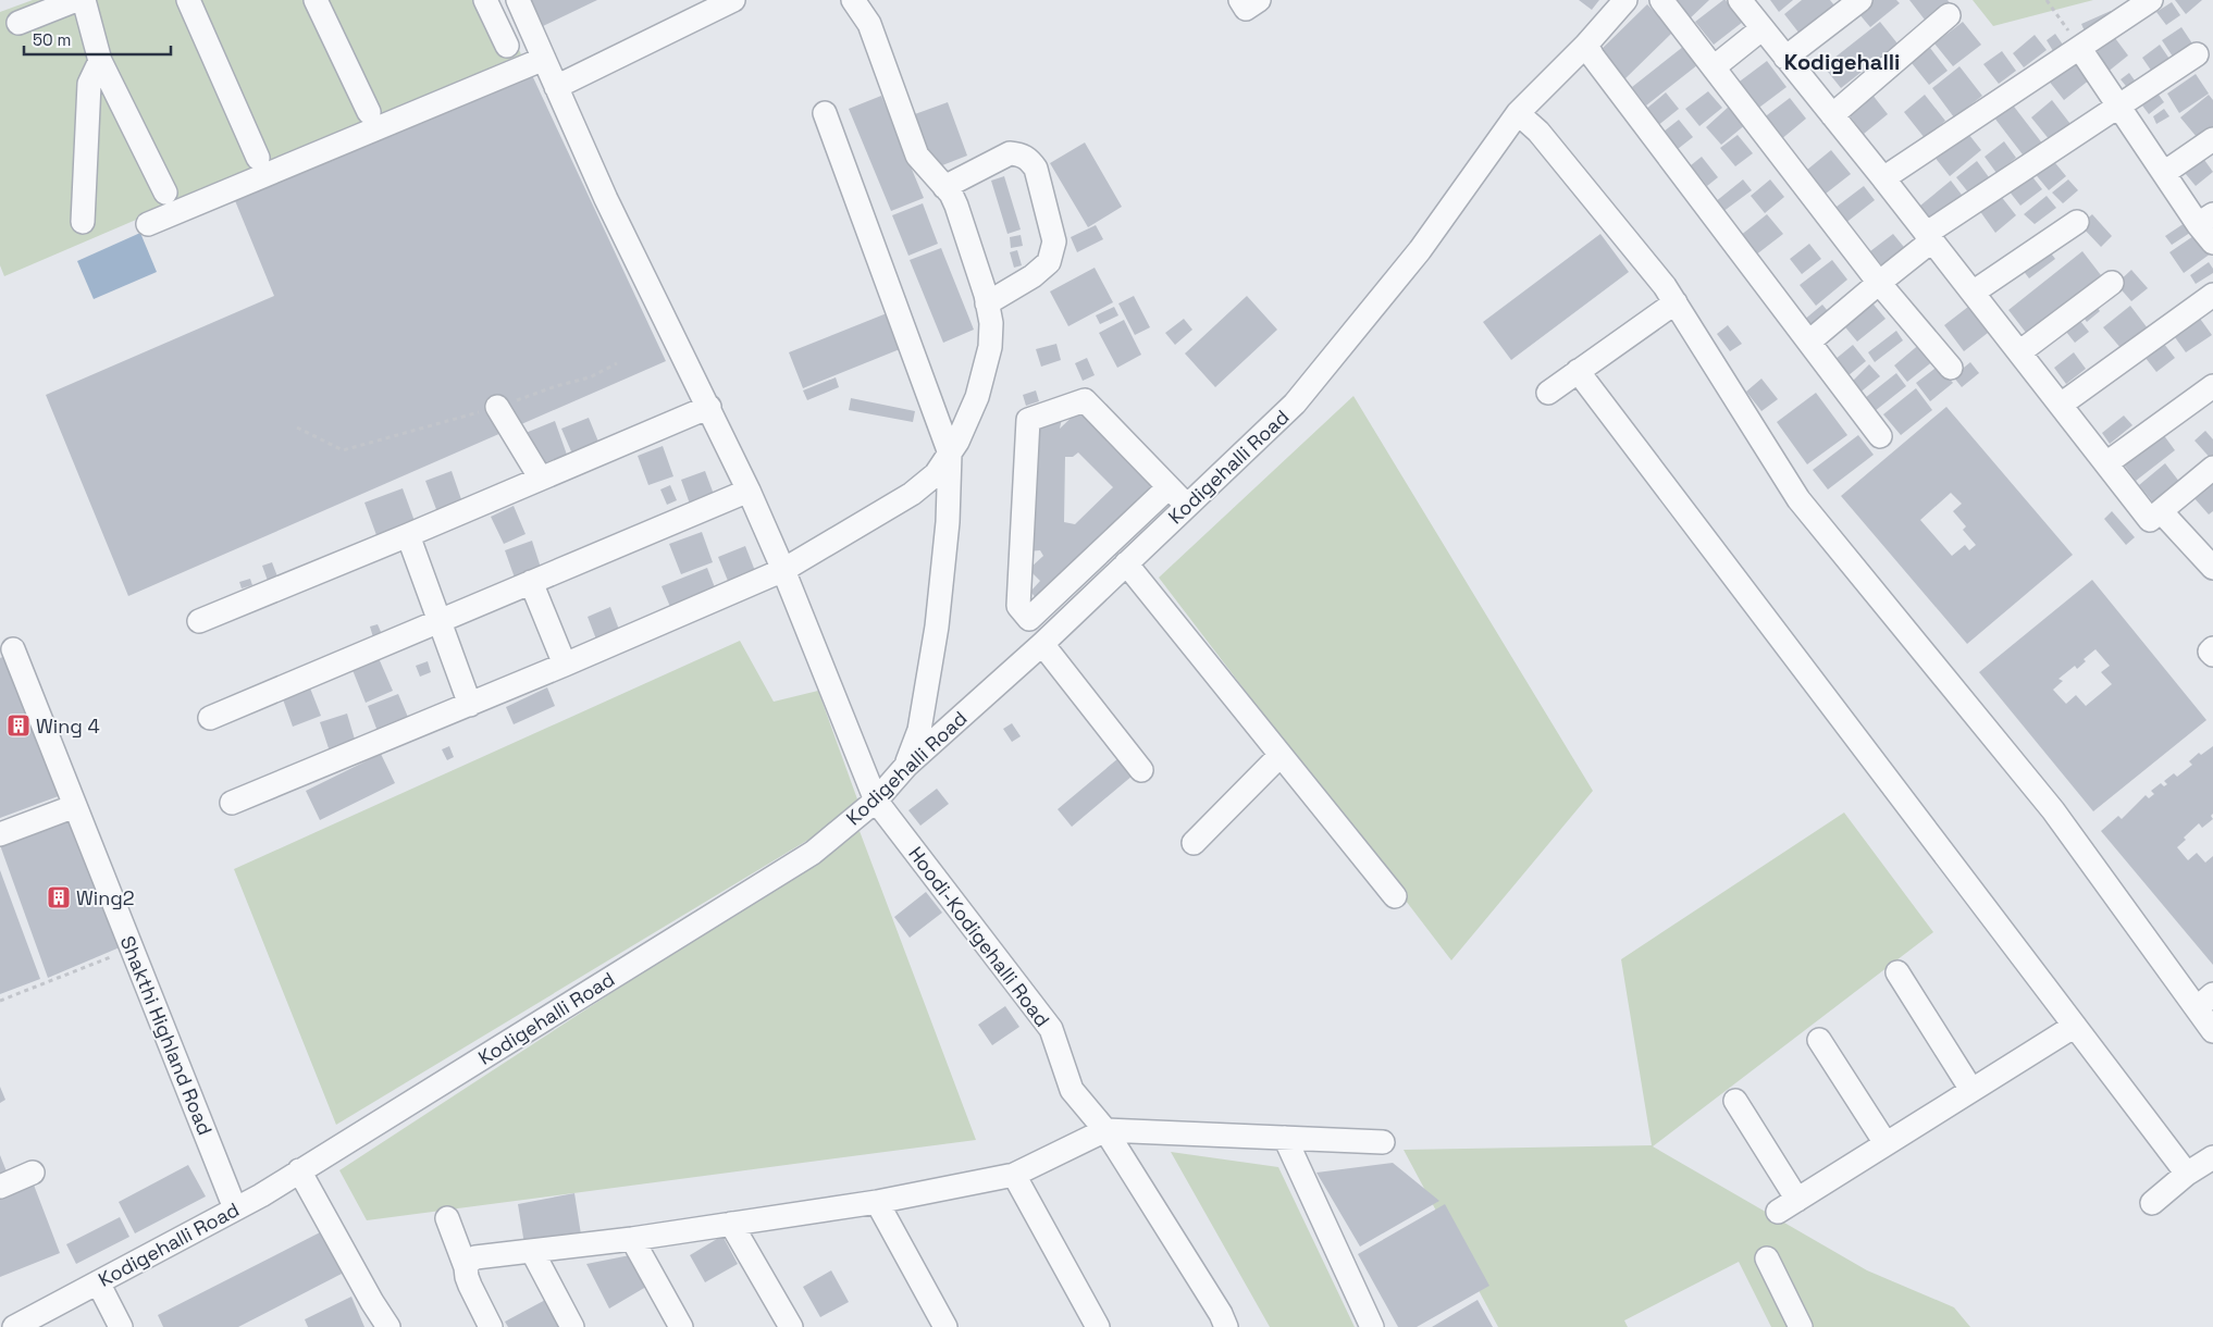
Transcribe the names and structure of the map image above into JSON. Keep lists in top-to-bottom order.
{
  "streets": {
    "street": ["Kodigehalli Road", "Hoodi-Kodigehalli Road", "Shakthi Highland Road"]
  },
  "crossings": [
    ["Kodigehalli Road", "Hoodi-Kodigehalli Road"],
    ["Kodigehalli Road", "Shakthi Highland Road"]
  ],
  "districts": ["Kodigehalli"],
  "places": {
    "building": ["Wing 4", "Wing2"]
  },
  "scale_bar": "50 m"
}
